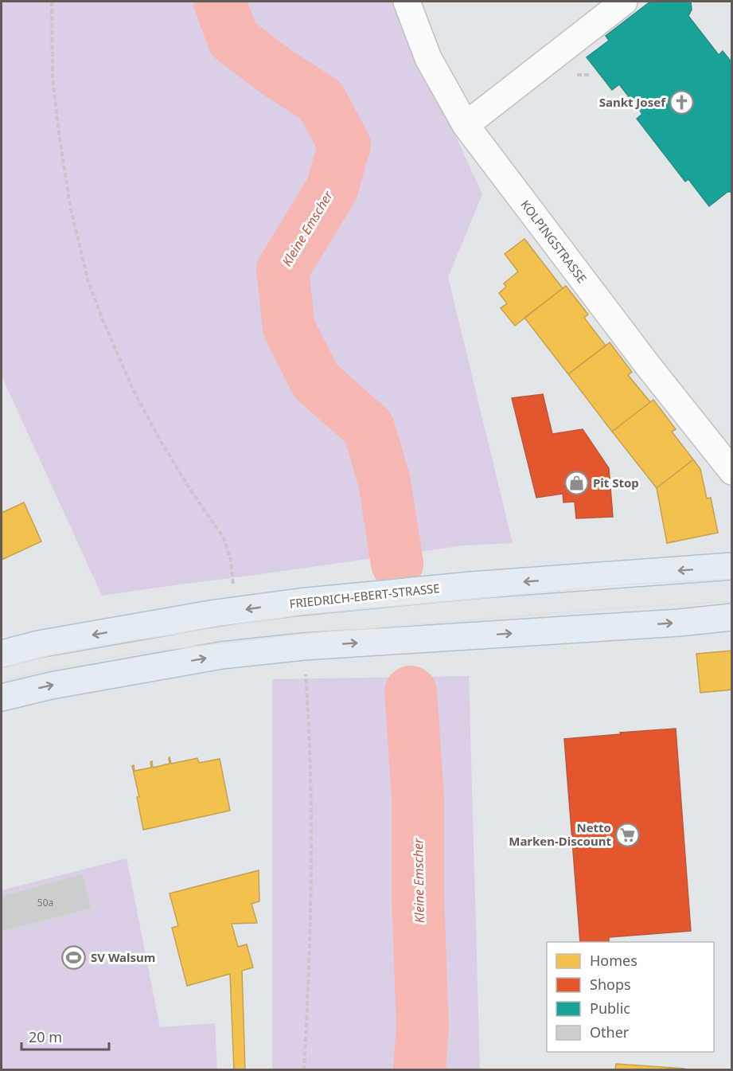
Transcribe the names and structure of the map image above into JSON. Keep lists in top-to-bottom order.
{
  "streets": {
    "main road": ["FRIEDRICH-EBERT-STRASSE"],
    "street": ["KOLPINGSTRASSE"]
  },
  "water": ["Kleine Emscher"],
  "places": {
    "church": ["Sankt Josef"],
    "shop": ["Pit Stop"],
    "supermarket": ["Netto Marken-Discount"],
    "sports": ["SV Walsum"]
  },
  "house_numbers": ["50a"],
  "legend": [
    "Homes",
    "Shops",
    "Public",
    "Other"
  ],
  "scale_bar": "20 m"
}
